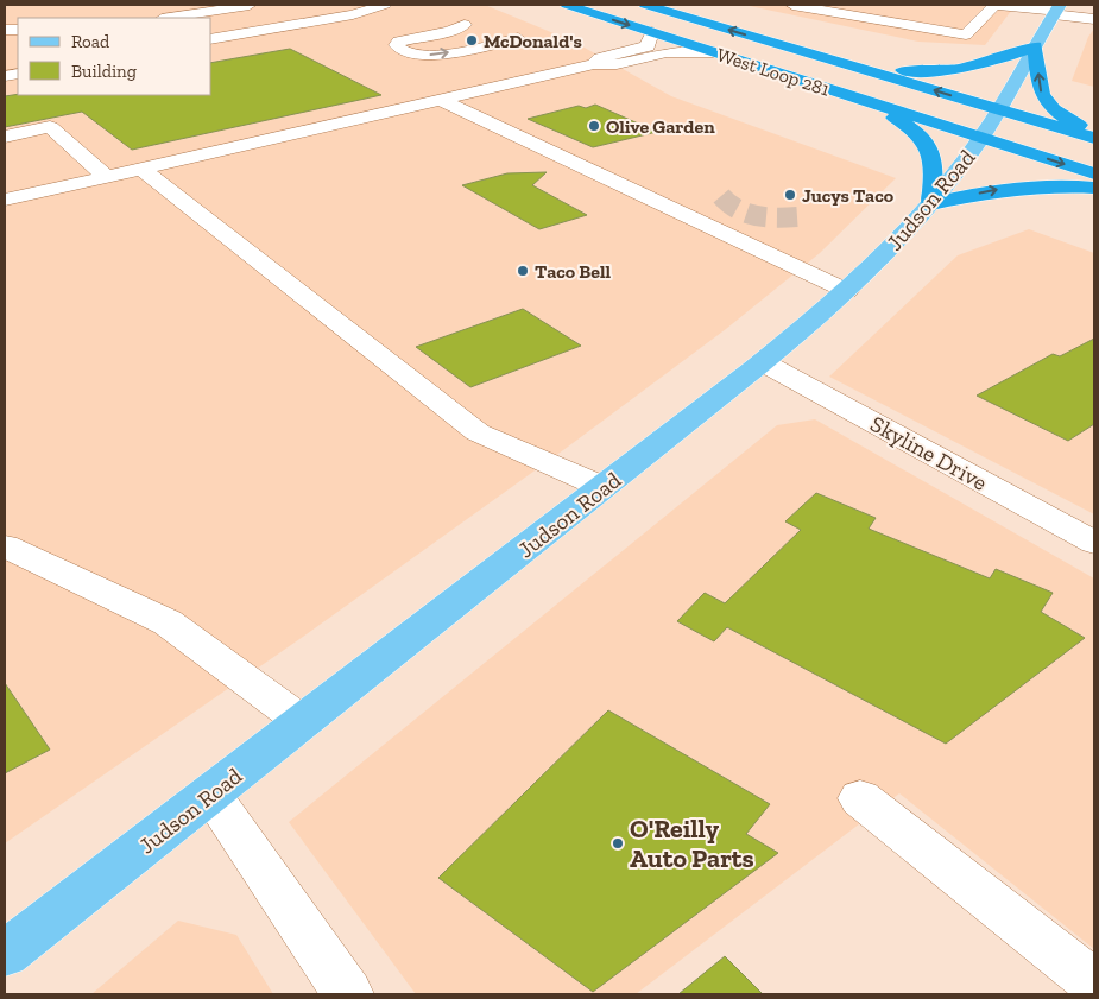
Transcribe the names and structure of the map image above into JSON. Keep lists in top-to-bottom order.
{
  "streets": {
    "highway": ["West Loop 281"],
    "main road": ["Judson Road"],
    "street": ["Skyline Drive"]
  },
  "crossings": [
    ["West Loop 281", "Judson Road"],
    ["Judson Road", "Skyline Drive"]
  ],
  "places": [
    "McDonald's",
    "Olive Garden",
    "Jucys Taco",
    "Taco Bell",
    "O'Reilly Auto Parts"
  ],
  "legend": ["Road", "Building"]
}
